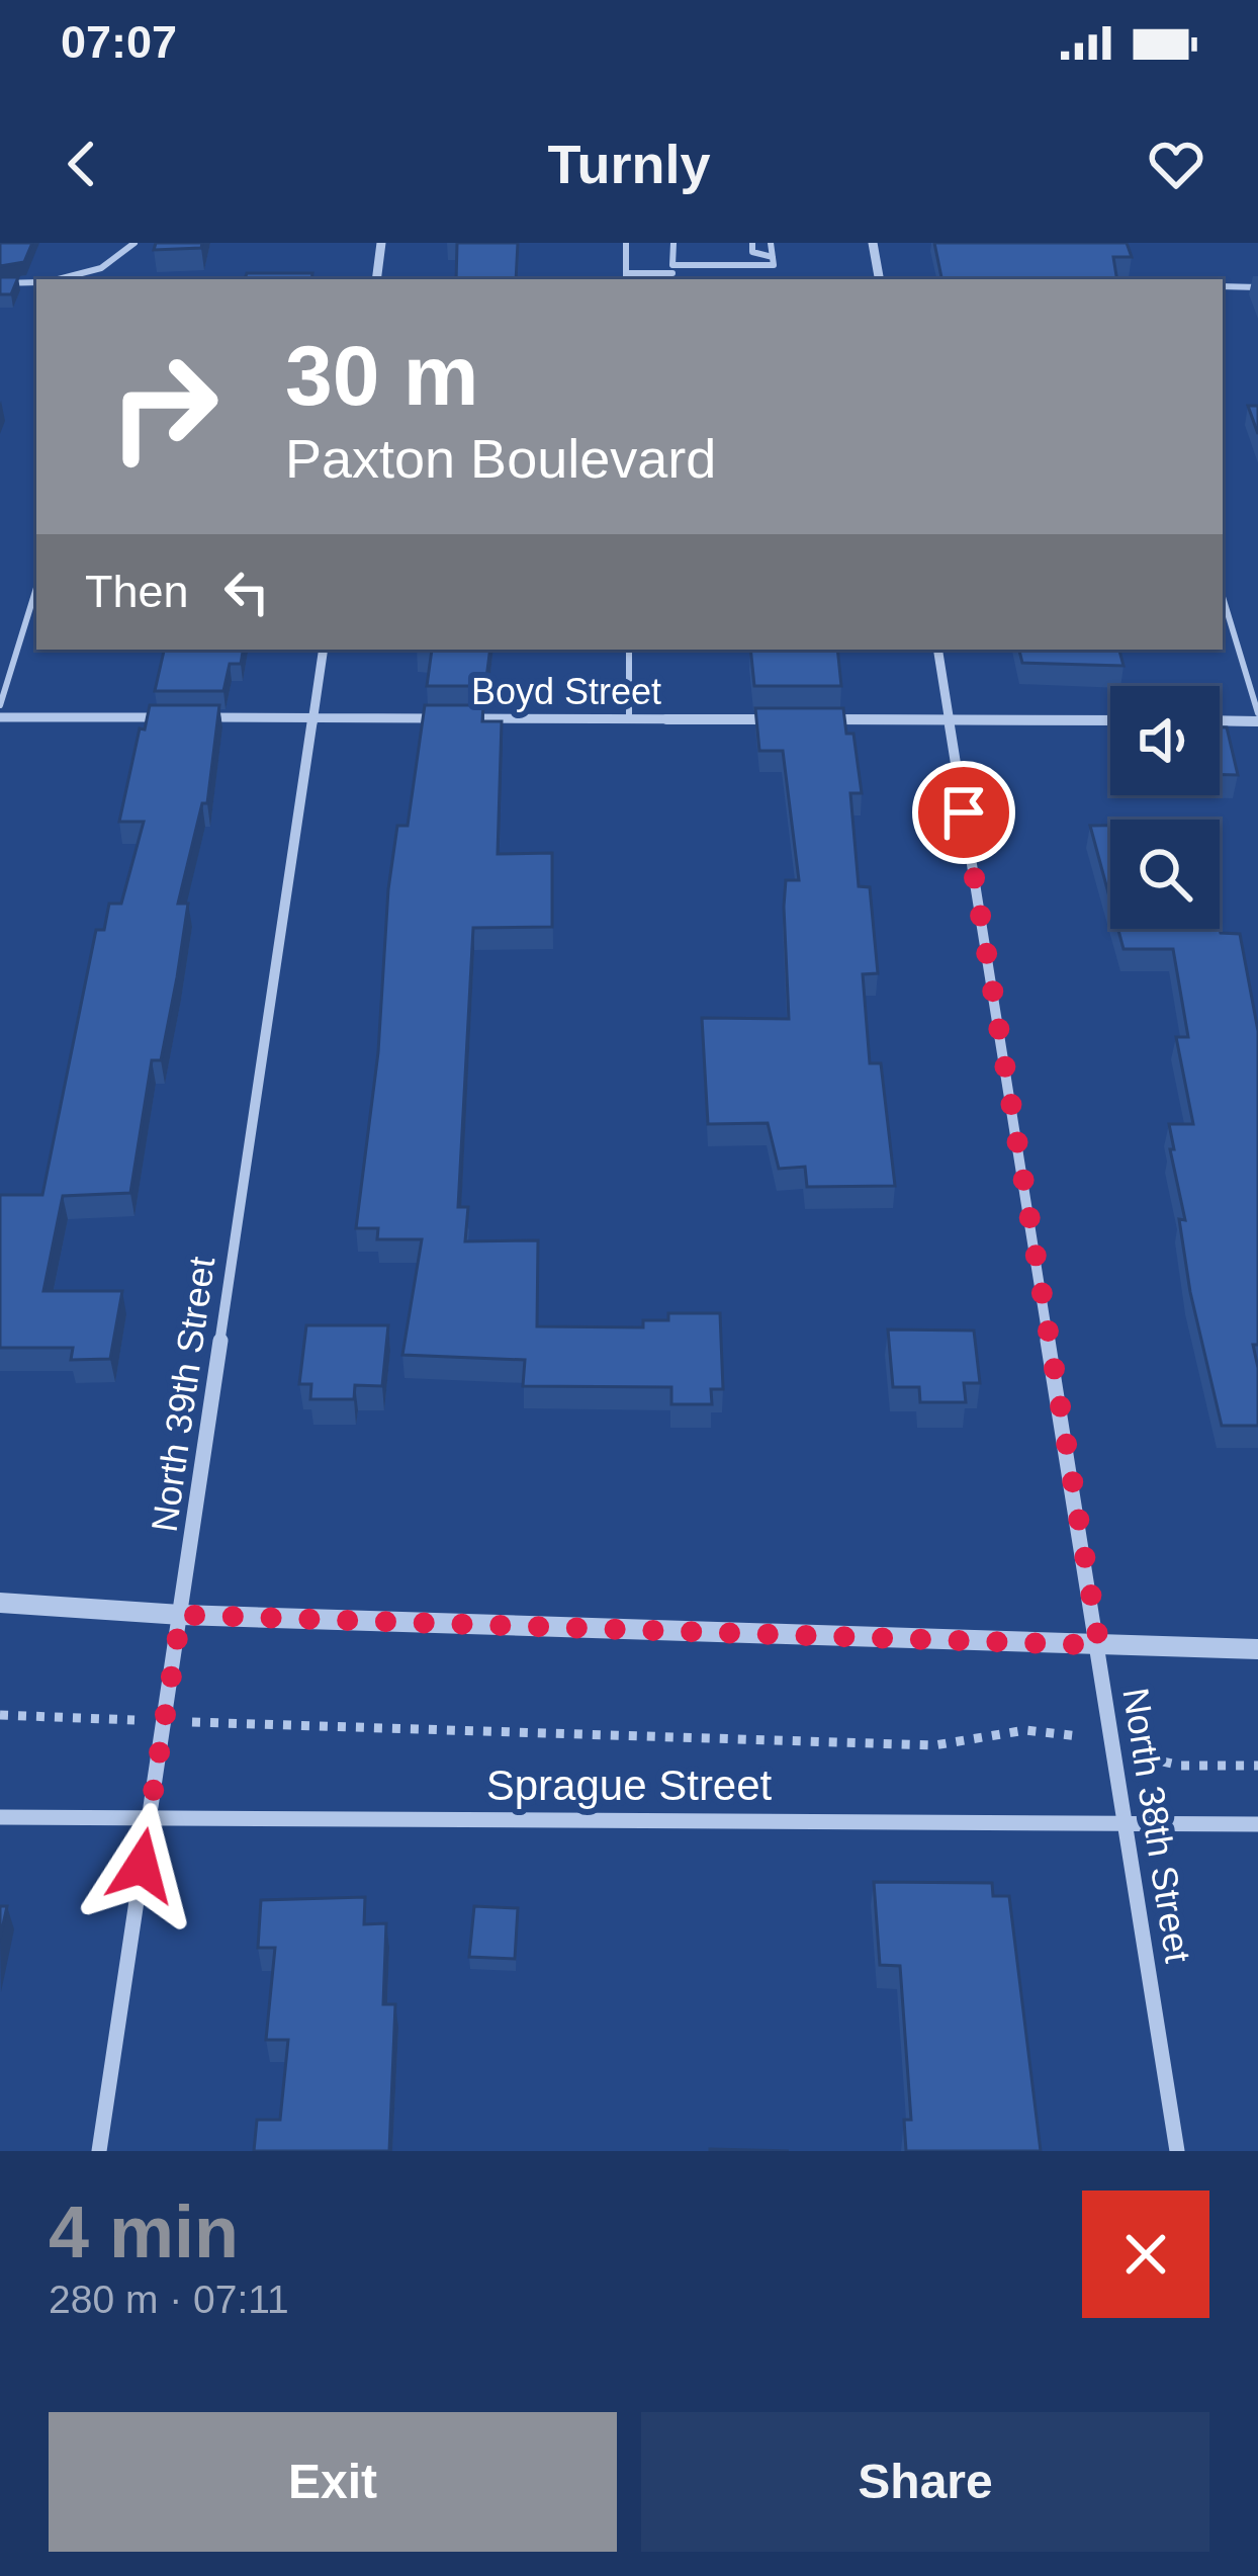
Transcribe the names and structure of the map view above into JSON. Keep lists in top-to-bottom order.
{
  "streets": {
    "street": [
      "Boyd Street",
      "North 39th Street",
      "Sprague Street",
      "North 38th Street"
    ]
  },
  "crossings": [
    ["Boyd Street", "North 39th Street"],
    ["North 39th Street", "Sprague Street"],
    ["Sprague Street", "North 38th Street"]
  ],
  "page": {
    "status": "07:07",
    "header": "Turnly",
    "turn": ["30 m", "Paxton Boulevard"],
    "then": "Then",
    "heading": ["4 min", "280 m · 07:11"],
    "buttons": ["Exit", "Share"]
  }
}
